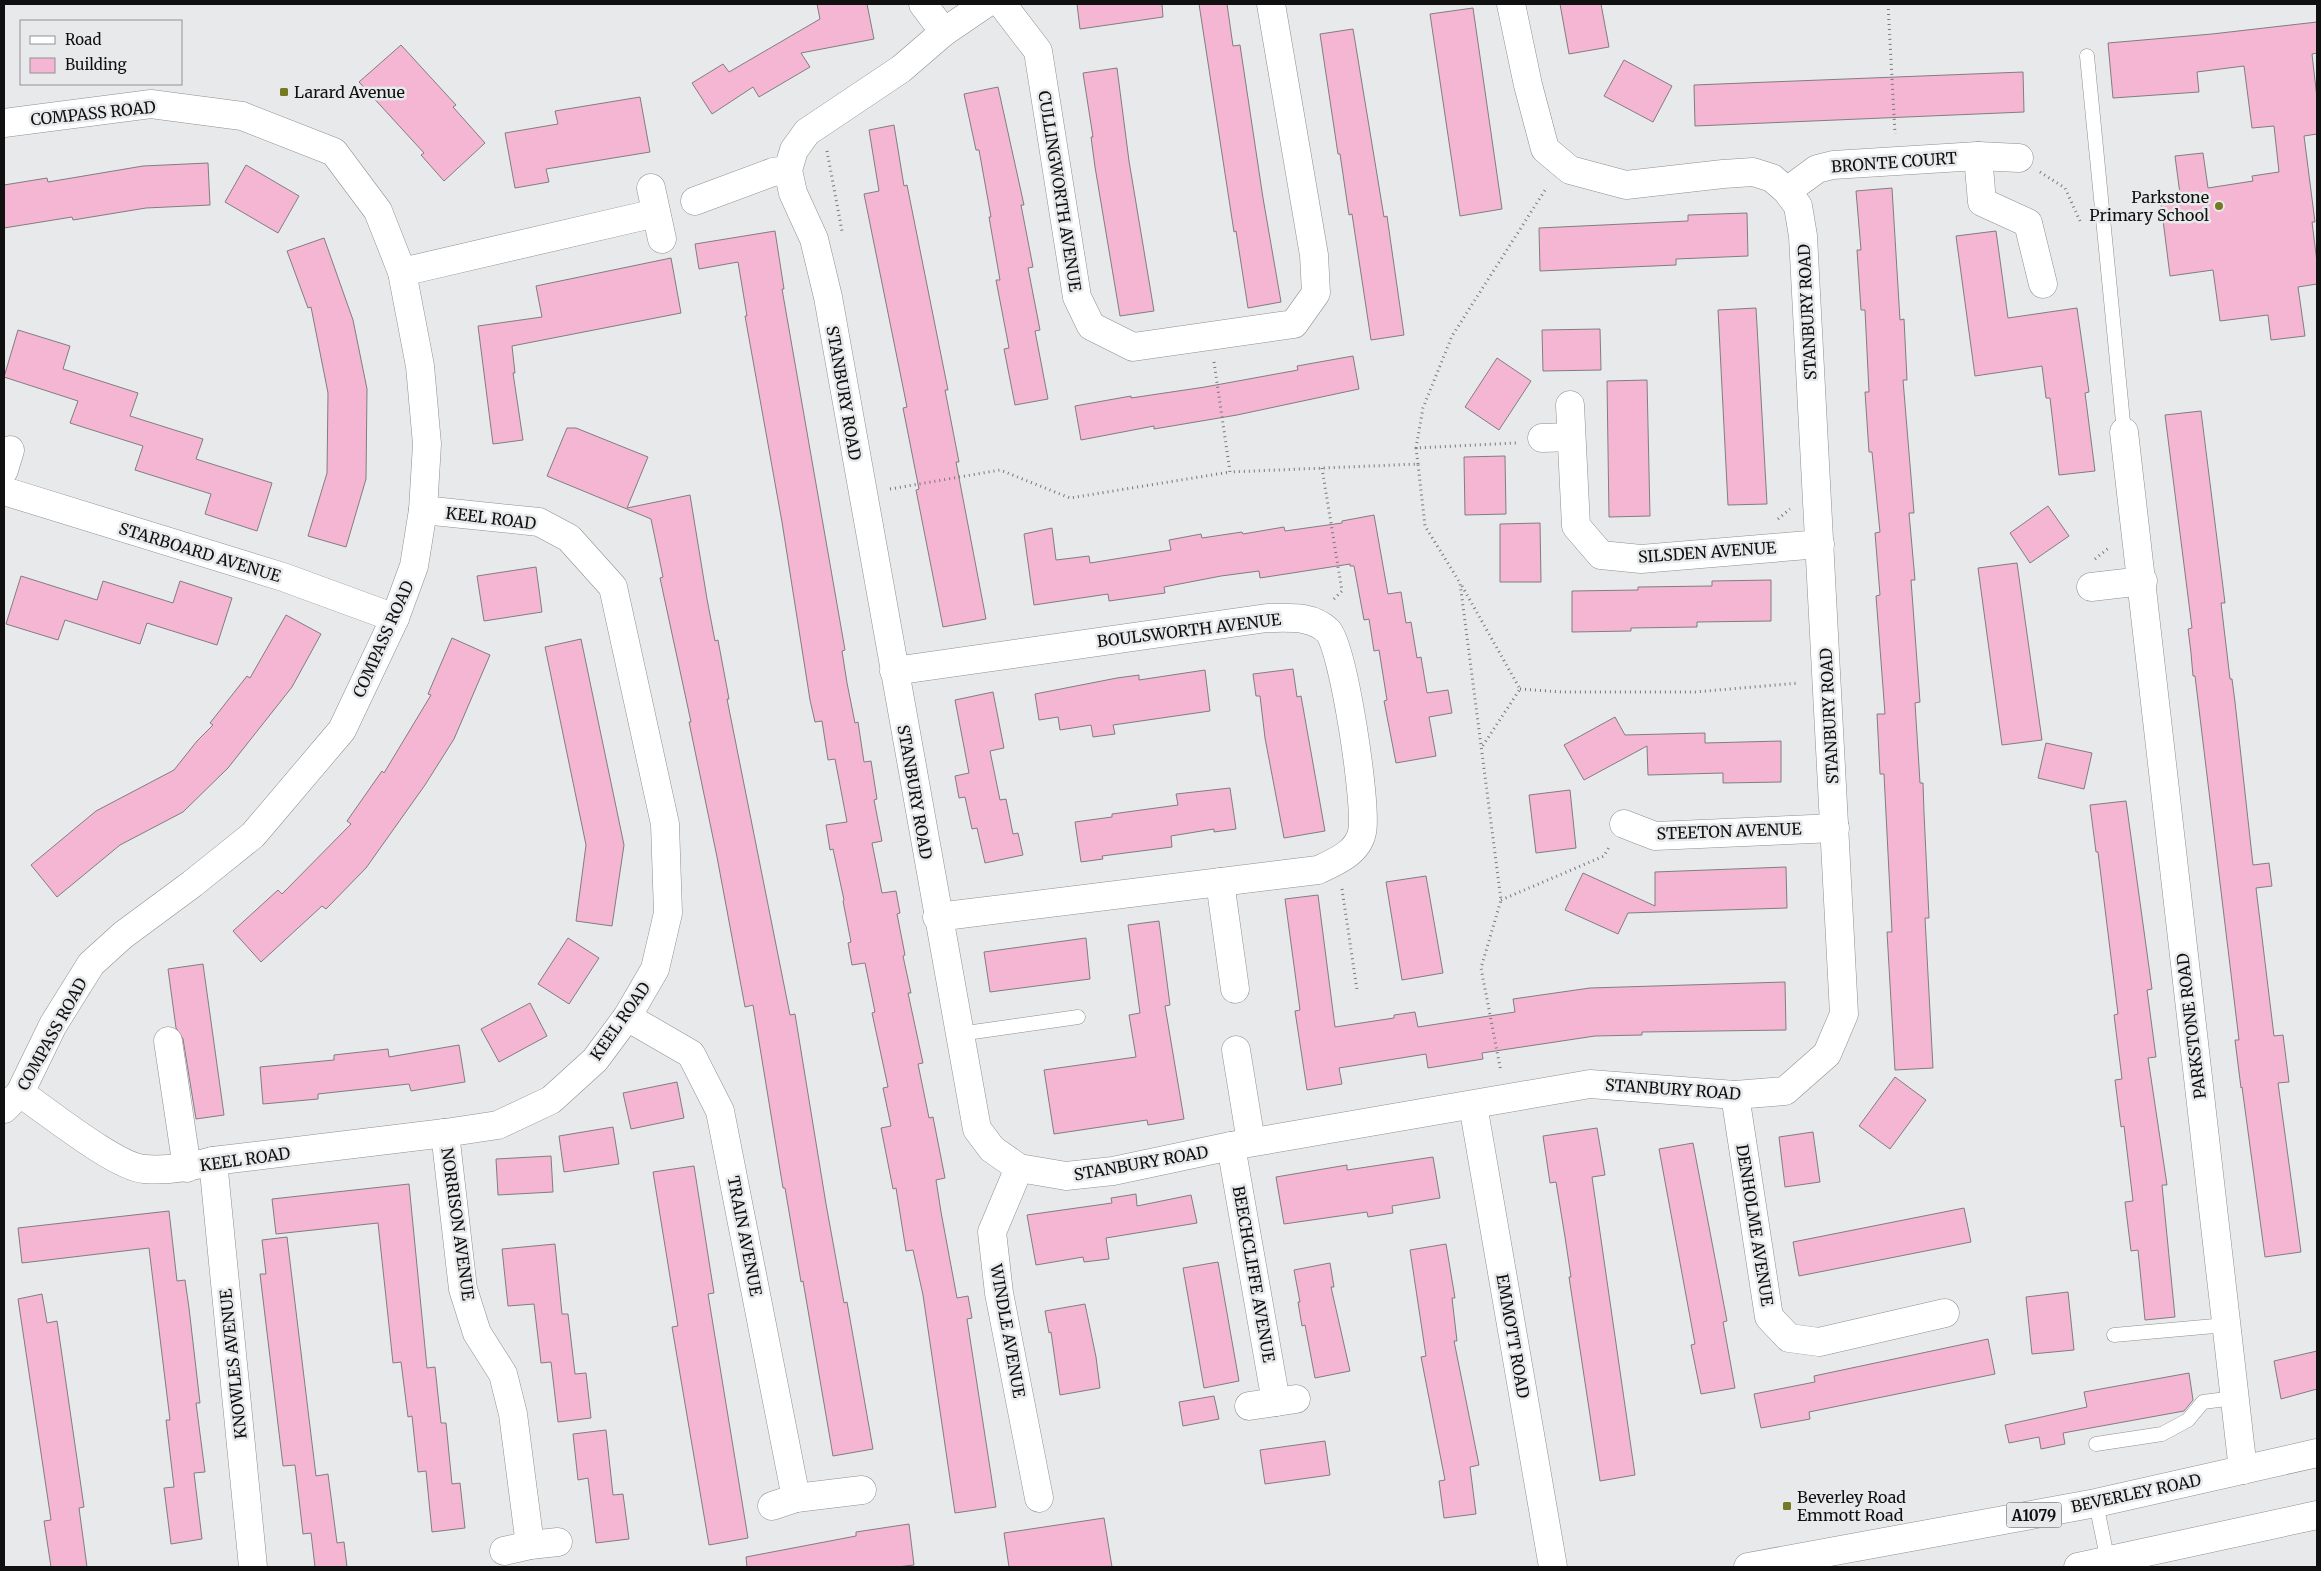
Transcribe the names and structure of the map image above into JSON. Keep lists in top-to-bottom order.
{
  "streets": {
    "street": [
      "COMPASS ROAD",
      "BRONTE COURT",
      "CULLINGWORTH AVENUE",
      "STANBURY ROAD",
      "KEEL ROAD",
      "STARBOARD AVENUE",
      "SILSDEN AVENUE",
      "BOULSWORTH AVENUE",
      "STEETON AVENUE",
      "PARKSTONE ROAD",
      "NORRISON AVENUE",
      "DENHOLME AVENUE",
      "TRAIN AVENUE",
      "BEECHCLIFFE AVENUE",
      "WINDLE AVENUE",
      "EMMOTT ROAD",
      "KNOWLES AVENUE",
      "BEVERLEY ROAD",
      "A1079"
    ]
  },
  "crossings": [
    ["COMPASS ROAD", "KEEL ROAD"],
    ["COMPASS ROAD", "STARBOARD AVENUE"],
    ["BRONTE COURT", "STANBURY ROAD"],
    ["STANBURY ROAD", "SILSDEN AVENUE"],
    ["STANBURY ROAD", "BOULSWORTH AVENUE"],
    ["STANBURY ROAD", "STEETON AVENUE"],
    ["STANBURY ROAD", "DENHOLME AVENUE"],
    ["STANBURY ROAD", "BEECHCLIFFE AVENUE"],
    ["STANBURY ROAD", "WINDLE AVENUE"],
    ["STANBURY ROAD", "EMMOTT ROAD"],
    ["KEEL ROAD", "NORRISON AVENUE"],
    ["KEEL ROAD", "TRAIN AVENUE"],
    ["KEEL ROAD", "KNOWLES AVENUE"],
    ["PARKSTONE ROAD", "BEVERLEY ROAD"]
  ],
  "places": {
    "transit": ["Larard Avenue", "Beverley Road Emmott Road"],
    "other": ["Parkstone Primary School"]
  },
  "legend": ["Road", "Building"]
}
